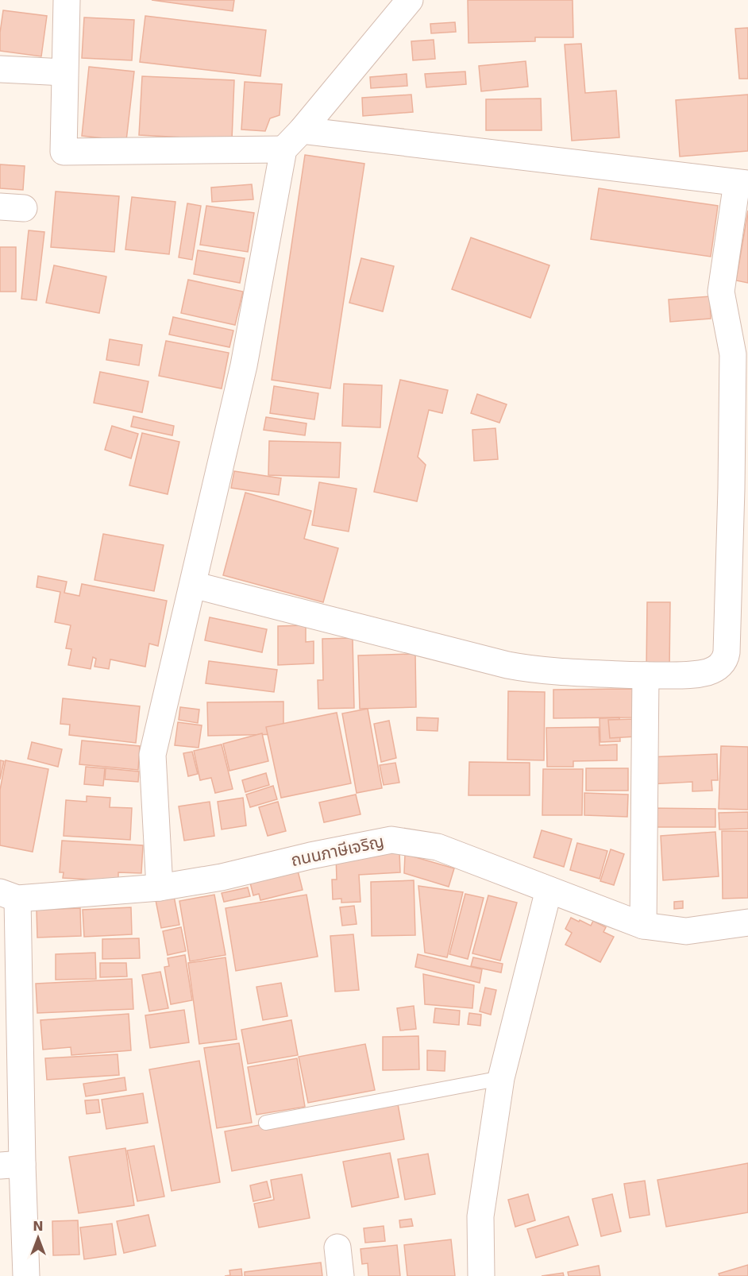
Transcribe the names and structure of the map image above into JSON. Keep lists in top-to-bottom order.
{
  "streets": {
    "street": ["ถนนภาษีเจริญ"]
  },
  "north": "top"
}
